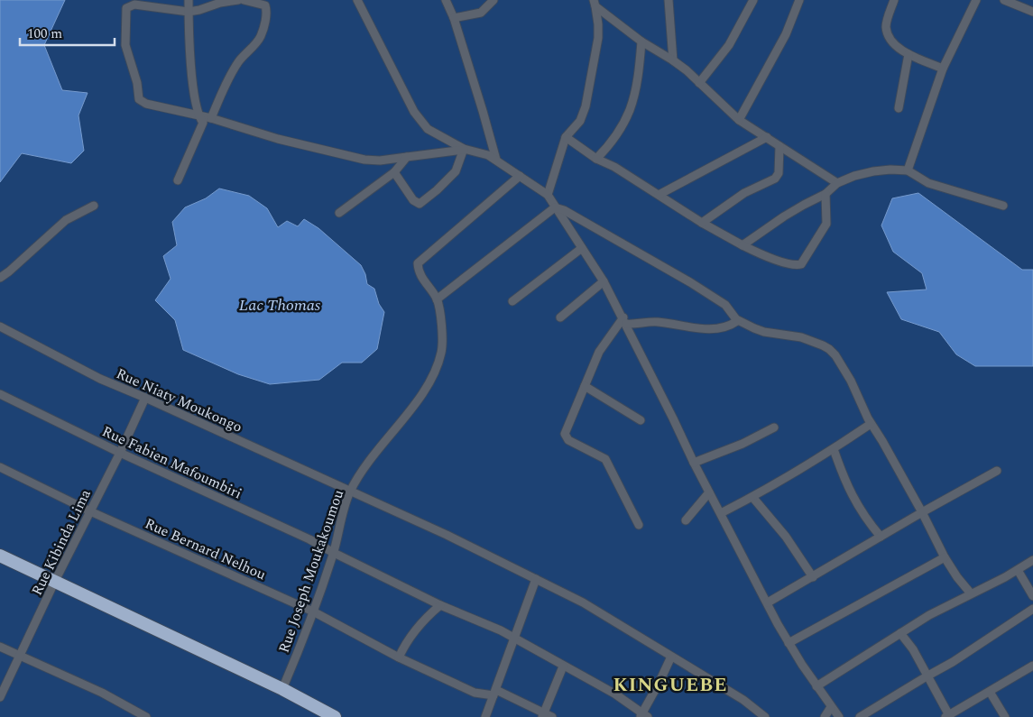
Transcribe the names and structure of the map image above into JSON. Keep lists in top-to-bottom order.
{
  "streets": {
    "street": [
      "Rue Niaty Moukongo",
      "Rue Fabien Mafoumbiri",
      "Rue Kibinda Lima",
      "Rue Bernard Nelhou",
      "Rue Joseph Moukakoumou"
    ]
  },
  "crossings": [
    ["Rue Niaty Moukongo", "Rue Kibinda Lima"],
    ["Rue Niaty Moukongo", "Rue Joseph Moukakoumou"],
    ["Rue Fabien Mafoumbiri", "Rue Kibinda Lima"],
    ["Rue Fabien Mafoumbiri", "Rue Joseph Moukakoumou"],
    ["Rue Kibinda Lima", "Rue Bernard Nelhou"],
    ["Rue Bernard Nelhou", "Rue Joseph Moukakoumou"]
  ],
  "districts": ["KINGUEBE"],
  "water": ["Lac Thomas"],
  "scale_bar": "100 m"
}
